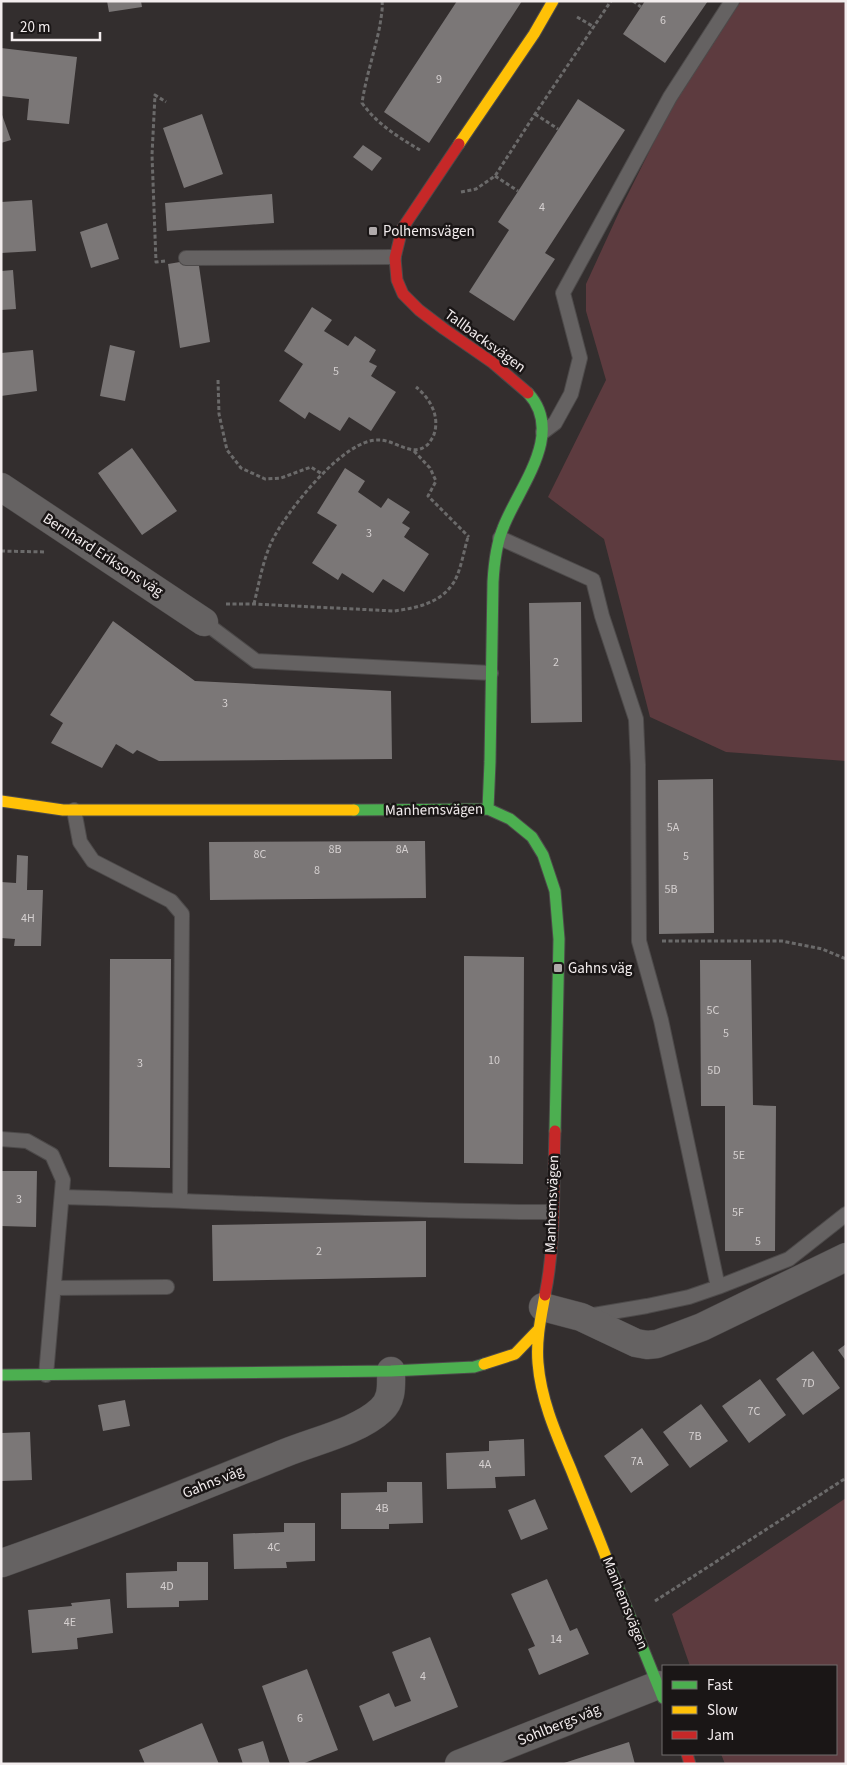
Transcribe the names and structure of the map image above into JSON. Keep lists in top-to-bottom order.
{
  "streets": {
    "street": [
      "Tallbacksvägen",
      "Bernhard Eriksons väg",
      "Manhemsvägen",
      "Gahns väg",
      "Sohlbergs väg"
    ]
  },
  "crossings": [
    ["Tallbacksvägen", "Manhemsvägen"],
    ["Manhemsvägen", "Sohlbergs väg"]
  ],
  "places": {
    "transit": ["Polhemsvägen", "Gahns väg"]
  },
  "house_numbers": [
    "6",
    "9",
    "4",
    "5",
    "3",
    "2",
    "3",
    "5A",
    "8B",
    "8A",
    "8C",
    "5",
    "8",
    "5B",
    "4H",
    "5C",
    "5",
    "10",
    "3",
    "5D",
    "5E",
    "3",
    "5F",
    "5",
    "2",
    "7D",
    "7C",
    "7B",
    "7A",
    "4A",
    "4B",
    "4C",
    "4D",
    "4E",
    "14",
    "4",
    "6"
  ],
  "legend": ["Fast", "Slow", "Jam"],
  "scale_bar": "20 m"
}
